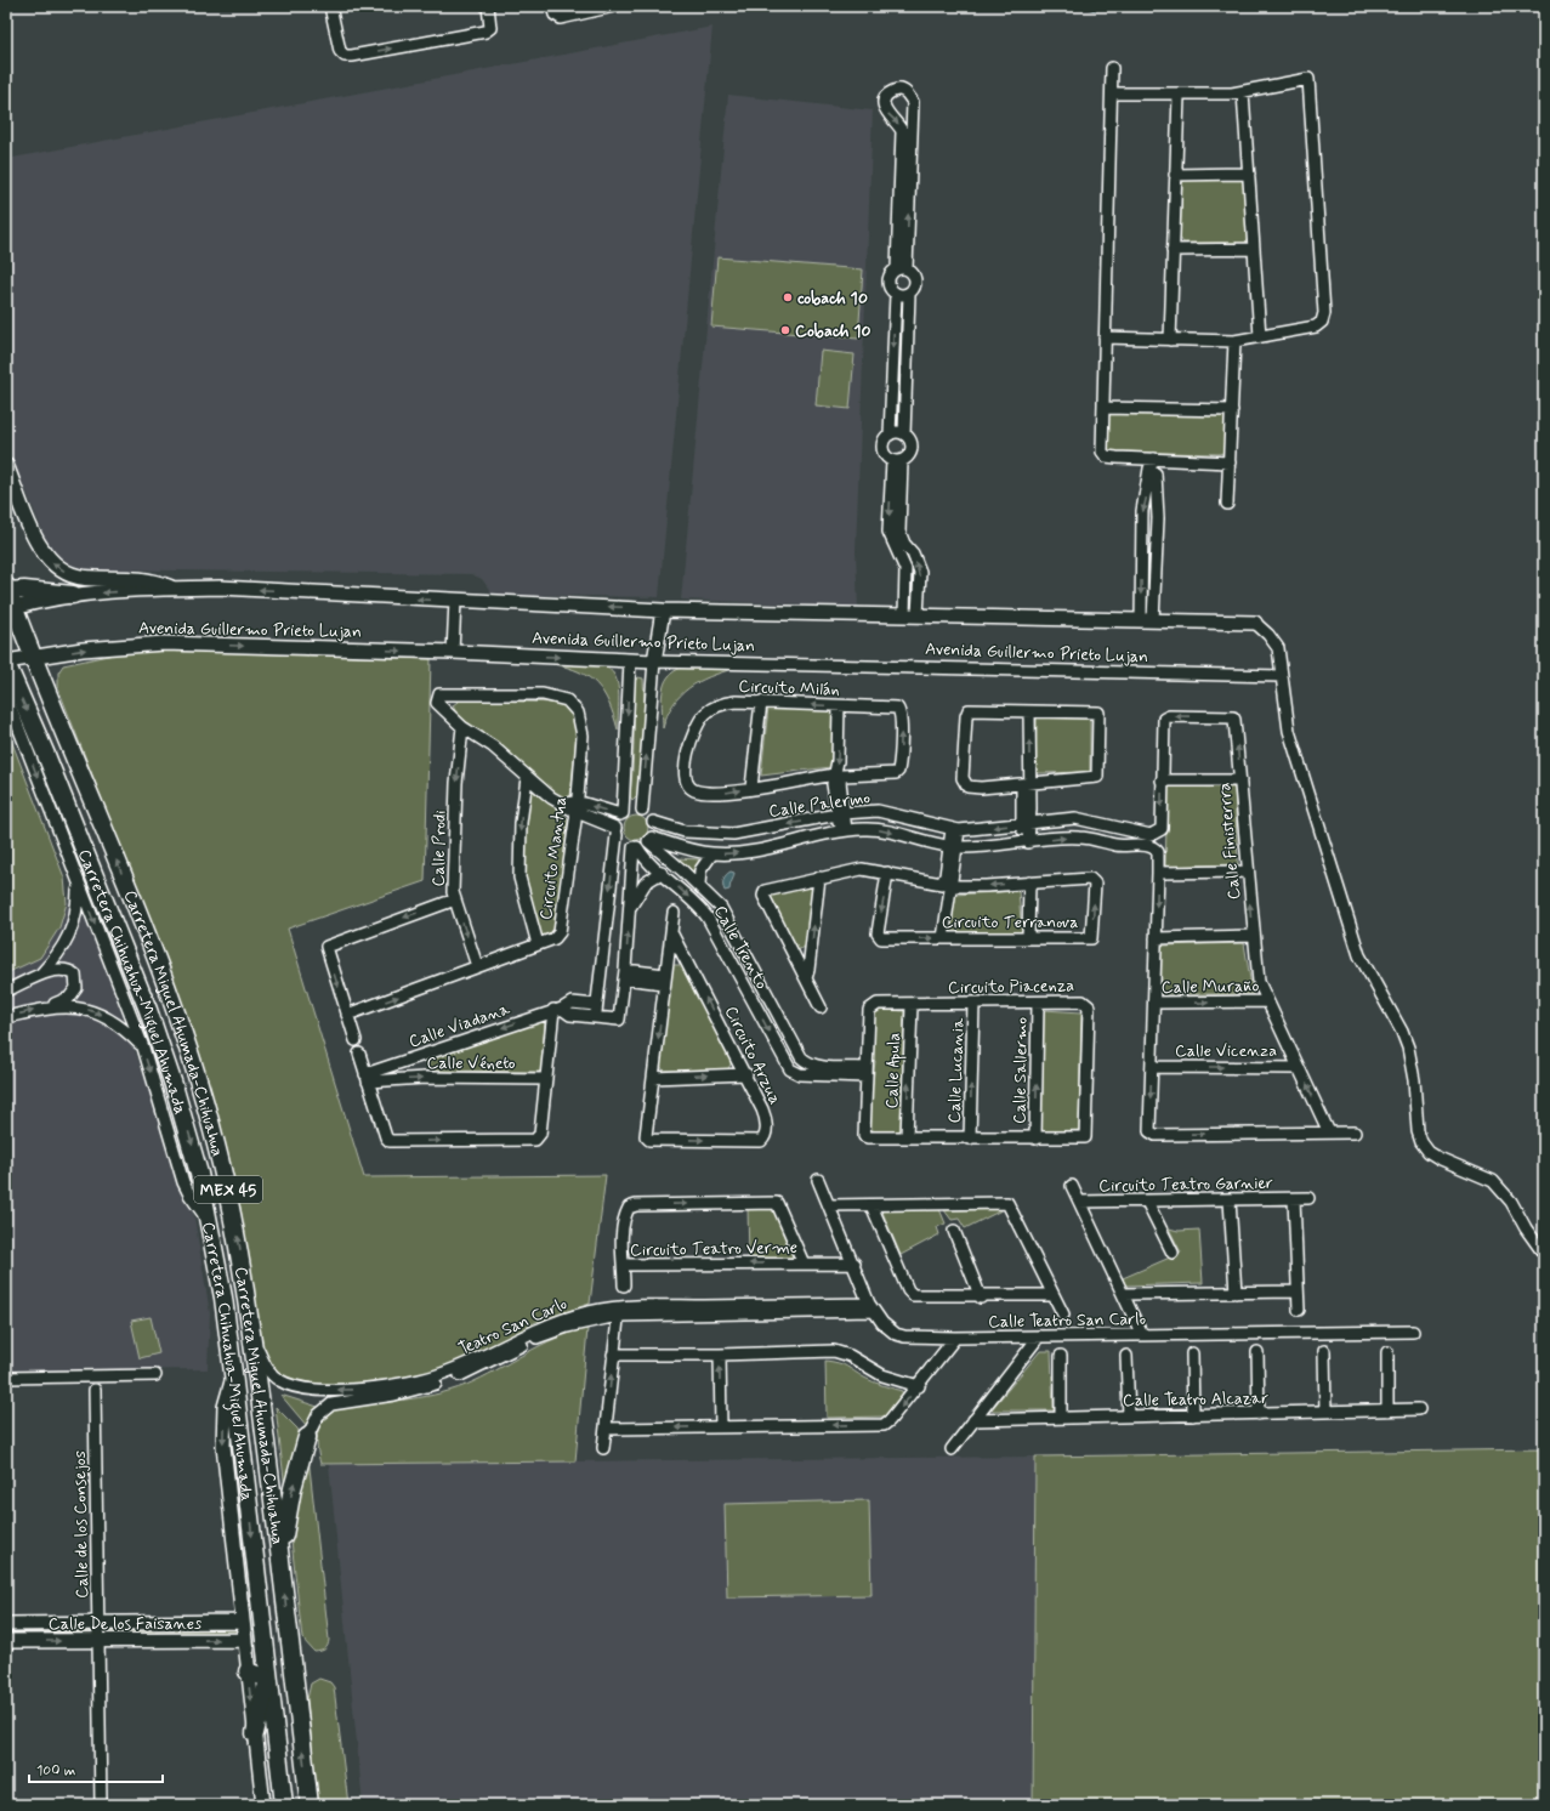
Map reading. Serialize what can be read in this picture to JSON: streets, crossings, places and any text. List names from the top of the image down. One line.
{"streets":{"main road":["Carretera Chihuahua-Miguel Ahumada","Carretera Miguel Ahumada-Chihuahua","MEX 45"],"street":["Avenida Guillermo Prieto Lujan","Circuito Milán","Calle Palermo","Calle Finisterrra","Calle Prodi","Circuito Mantua","Circuito Terranova","Calle Trento","Circuito Piacenza","Calle Muraño","Calle Viadana","Calle Vicenza","Circuito Arzua","Calle Véneto","Calle Apula","Calle Lucania","Calle Sallermo","Circuito Teatro Garnier","Circuito Teatro Verme","Calle Teatro San Carlo","Teatro San Carlo","Calle Teatro Alcazar","Calle de los Consejos","Calle De los Faisanes"]},"crossings":[["Avenida Guillermo Prieto Lujan","Carretera Chihuahua-Miguel Ahumada"],["Avenida Guillermo Prieto Lujan","Carretera Miguel Ahumada-Chihuahua"],["Avenida Guillermo Prieto Lujan","MEX 45"],["Circuito Milán","Calle Palermo"],["Calle Palermo","Calle Finisterrra"],["Calle Palermo","Calle Trento"],["Calle Finisterrra","Calle Muraño"],["Calle Finisterrra","Calle Vicenza"],["Calle Prodi","Circuito Mantua"],["Calle Trento","Circuito Piacenza"],["Circuito Piacenza","Calle Apula"],["Circuito Piacenza","Calle Lucania"],["Circuito Piacenza","Calle Sallermo"],["Carretera Miguel Ahumada-Chihuahua","MEX 45"],["Carretera Miguel Ahumada-Chihuahua","Teatro San Carlo"],["Calle Viadana","Calle Véneto"],["Circuito Teatro Garnier","Calle Teatro San Carlo"],["Circuito Teatro Verme","Calle Teatro San Carlo"],["Calle Teatro San Carlo","Teatro San Carlo"],["Calle de los Consejos","Calle De los Faisanes"]],"one_way":["Carretera Chihuahua-Miguel Ahumada","Carretera Miguel Ahumada-Chihuahua","Calle Viadana","Calle Vicenza","Calle Véneto","Calle Apula","Calle Lucania","Calle Sallermo"],"places":["cobach 10","Cobach 10"],"scale_bar":"100 m"}
